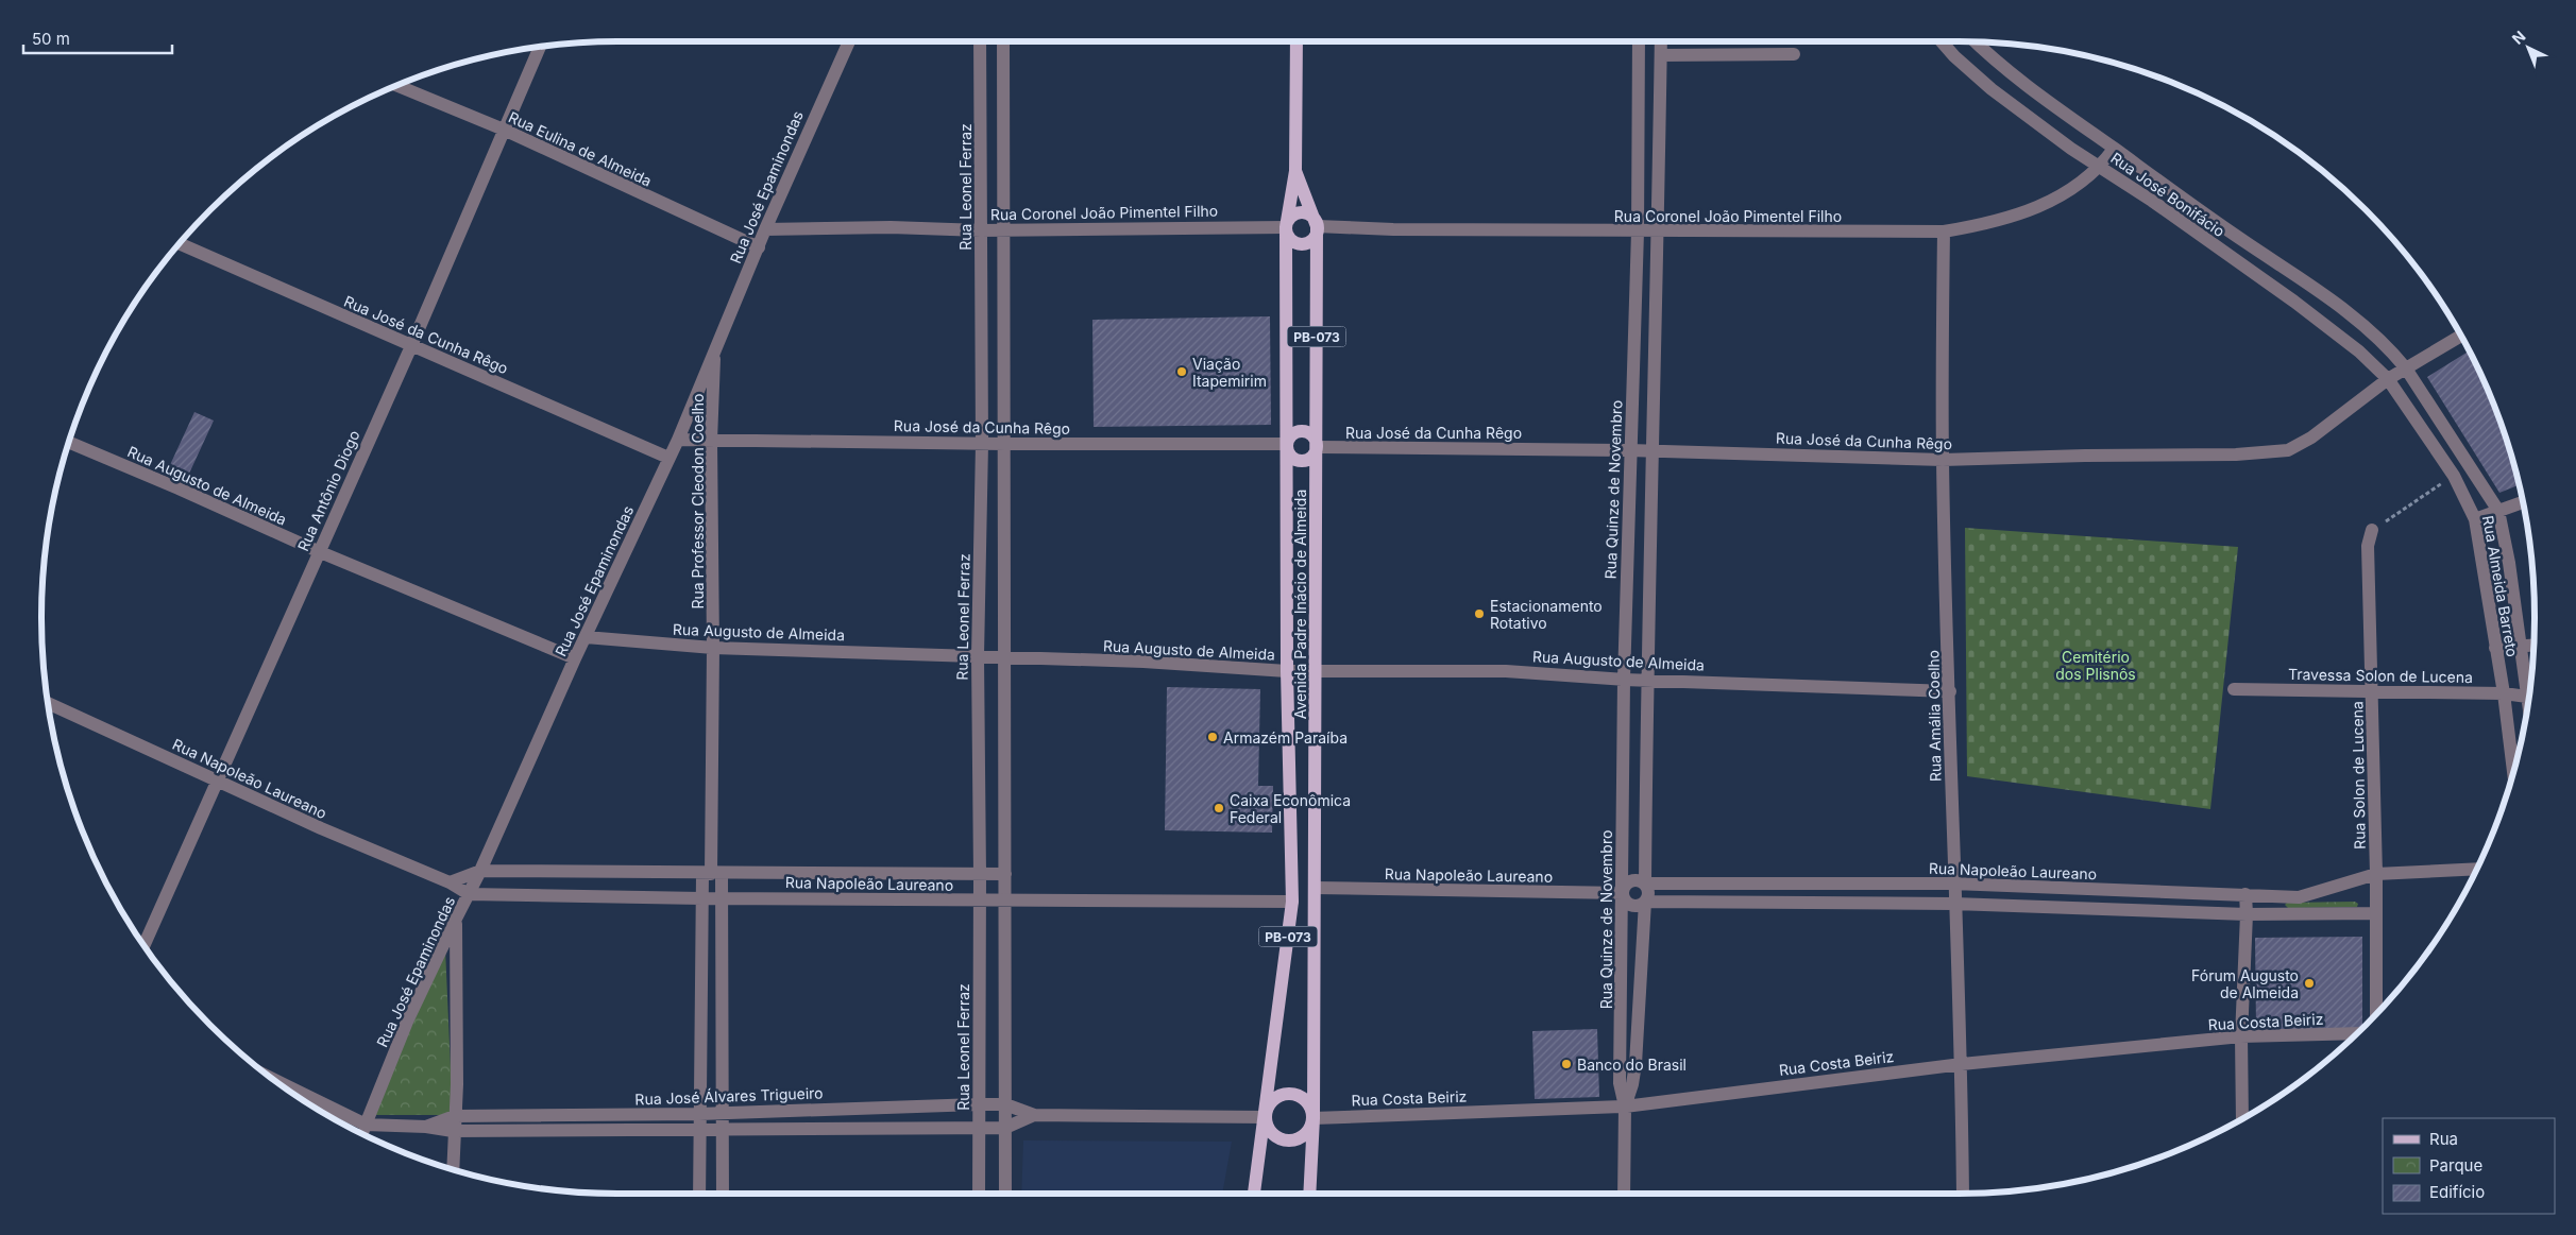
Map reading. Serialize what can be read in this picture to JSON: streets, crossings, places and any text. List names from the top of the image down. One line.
{"streets":{"main road":["PB-073","Avenida Padre Inácio de Almeida"],"street":["Rua Eulina de Almeida","Rua José Epaminondas","Rua Leonel Ferraz","Rua José Bonifácio","Rua Coronel João Pimentel Filho","Rua José da Cunha Rêgo","Rua Augusto de Almeida","Rua Quinze de Novembro","Rua Antônio Diogo","Rua Professor Cleodon Coelho","Rua Almeida Barreto","Travessa Solon de Lucena","Rua Amália Coelho","Rua Solon de Lucena","Rua Napoleão Laureano","Rua Costa Beiriz","Rua José Álvares Trigueiro"]},"crossings":[["Rua Eulina de Almeida","Rua José Epaminondas"],["Rua Eulina de Almeida","Rua Antônio Diogo"],["Rua José Epaminondas","Rua Coronel João Pimentel Filho"],["Rua José Epaminondas","Rua José da Cunha Rêgo"],["Rua José Epaminondas","Rua Augusto de Almeida"],["Rua José Epaminondas","Rua Professor Cleodon Coelho"],["Rua José Epaminondas","Rua Napoleão Laureano"],["Rua José Epaminondas","Rua José Álvares Trigueiro"],["Rua Leonel Ferraz","Rua Coronel João Pimentel Filho"],["Rua Leonel Ferraz","Rua José da Cunha Rêgo"],["Rua Leonel Ferraz","Rua Augusto de Almeida"],["Rua Leonel Ferraz","Rua Napoleão Laureano"],["Rua Leonel Ferraz","Rua José Álvares Trigueiro"],["Rua José Bonifácio","Rua Coronel João Pimentel Filho"],["Rua José Bonifácio","Rua José da Cunha Rêgo"],["Rua José Bonifácio","Rua Almeida Barreto"],["Rua Coronel João Pimentel Filho","Rua Quinze de Novembro"],["Rua Coronel João Pimentel Filho","Avenida Padre Inácio de Almeida"],["Rua Coronel João Pimentel Filho","Rua Amália Coelho"],["Rua José da Cunha Rêgo","Rua Quinze de Novembro"],["Rua José da Cunha Rêgo","Rua Antônio Diogo"],["Rua José da Cunha Rêgo","Rua Professor Cleodon Coelho"],["Rua José da Cunha Rêgo","Rua Almeida Barreto"],["Rua José da Cunha Rêgo","Avenida Padre Inácio de Almeida"],["Rua José da Cunha Rêgo","Rua Amália Coelho"],["Rua Augusto de Almeida","Rua Quinze de Novembro"],["Rua Augusto de Almeida","Rua Antônio Diogo"],["Rua Augusto de Almeida","Rua Professor Cleodon Coelho"],["Rua Augusto de Almeida","Avenida Padre Inácio de Almeida"],["Rua Augusto de Almeida","Rua Amália Coelho"],["Rua Quinze de Novembro","Rua Napoleão Laureano"],["Rua Quinze de Novembro","Rua Costa Beiriz"],["Rua Antônio Diogo","Rua Napoleão Laureano"],["Rua Professor Cleodon Coelho","Rua Napoleão Laureano"],["Rua Professor Cleodon Coelho","Rua José Álvares Trigueiro"],["Rua Almeida Barreto","Travessa Solon de Lucena"],["Avenida Padre Inácio de Almeida","Rua Napoleão Laureano"],["Avenida Padre Inácio de Almeida","Rua Costa Beiriz"],["Avenida Padre Inácio de Almeida","Rua José Álvares Trigueiro"],["Travessa Solon de Lucena","Rua Solon de Lucena"],["Rua Amália Coelho","Rua Napoleão Laureano"],["Rua Amália Coelho","Rua Costa Beiriz"],["Rua Solon de Lucena","Rua Napoleão Laureano"],["Rua Costa Beiriz","Rua José Álvares Trigueiro"]],"parks":["Cemitério dos Plisnôs"],"places":["Viação Itapemirim","Estacionamento Rotativo","Armazém Paraíba","Caixa Econômica Federal","Fórum Augusto de Almeida","Banco do Brasil"],"legend":["Rua","Parque","Edifício"],"scale_bar":"50 m","north":"top left"}
